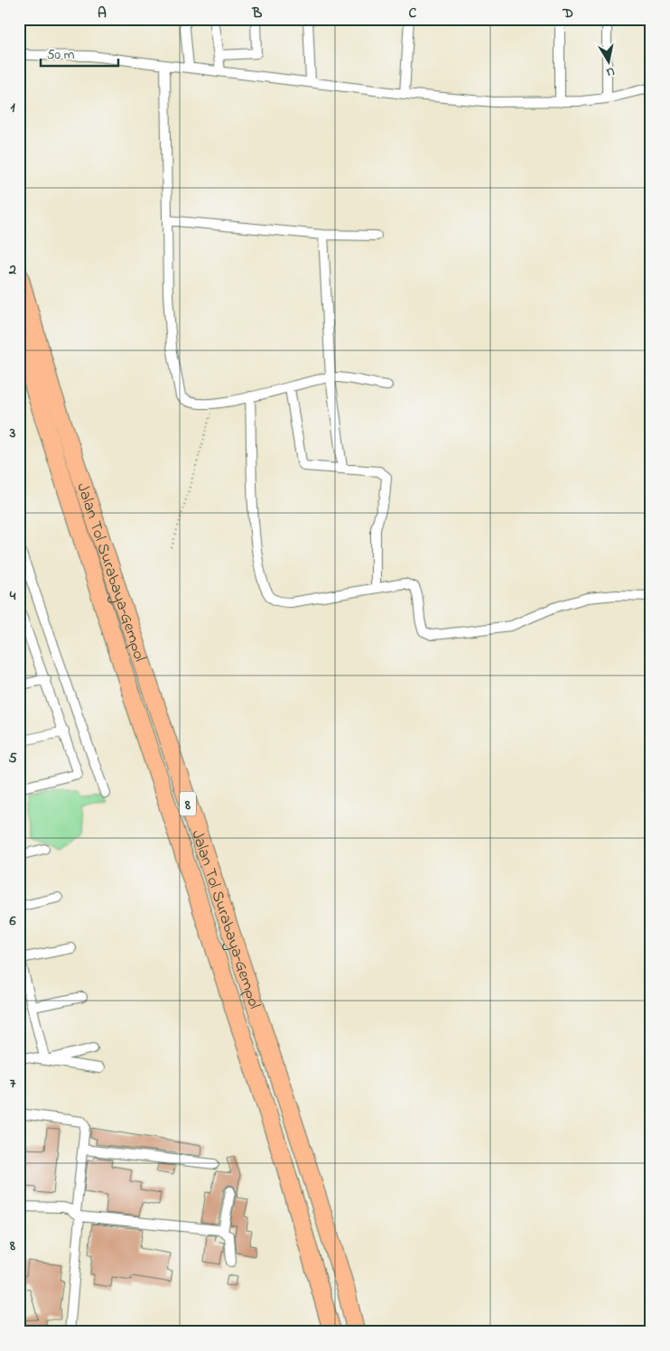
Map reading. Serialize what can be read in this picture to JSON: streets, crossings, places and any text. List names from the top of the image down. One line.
{"streets":{"highway":["Jalan Tol Surabaya–Gempol","8"]},"scale_bar":"50 m","north":"bottom","grid":{"columns":["A","B","C","D"],"rows":["1","2","3","4","5","6","7","8"]}}
